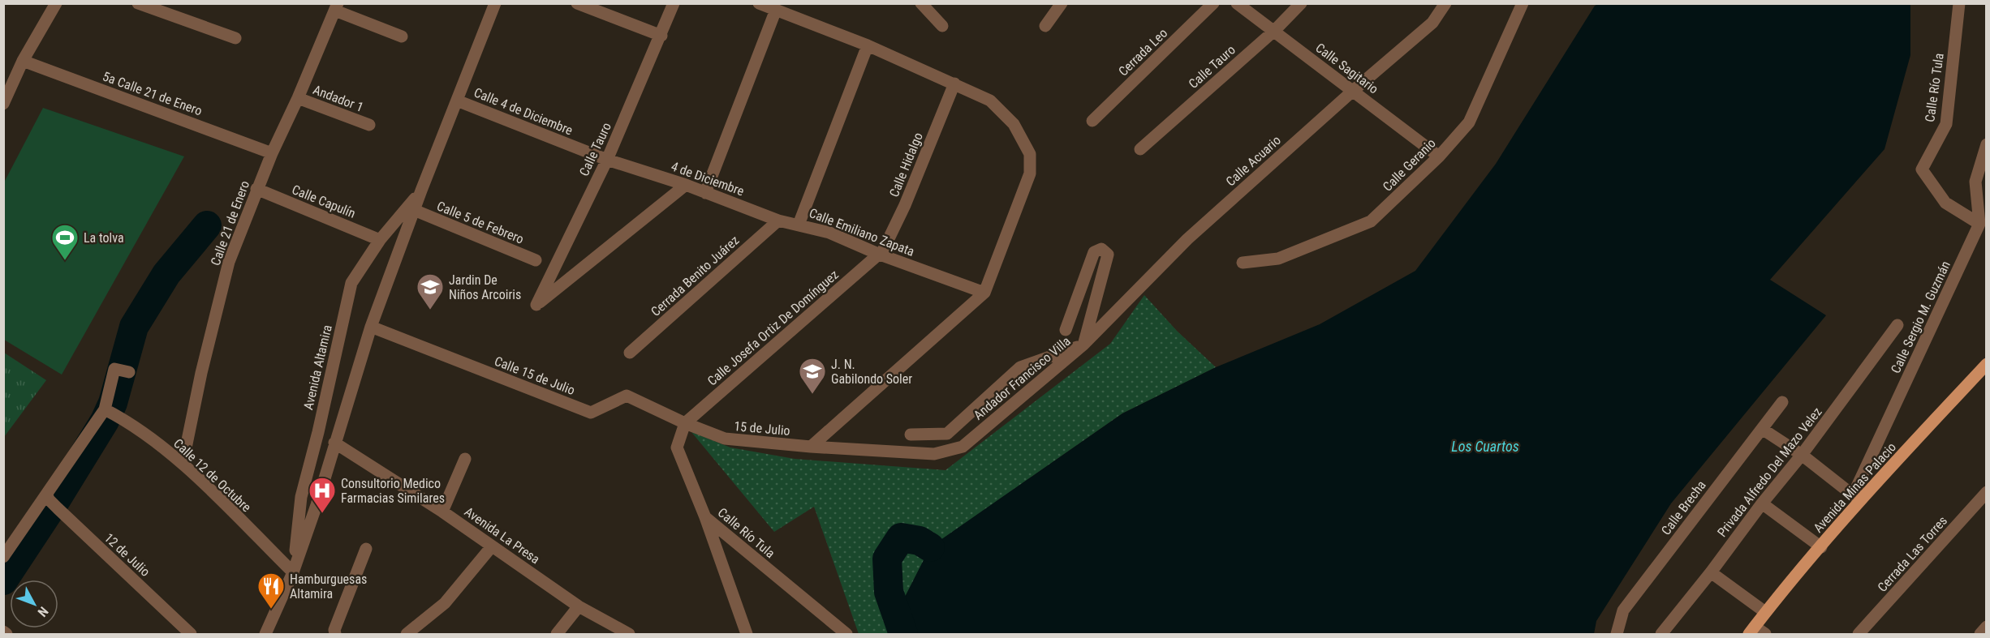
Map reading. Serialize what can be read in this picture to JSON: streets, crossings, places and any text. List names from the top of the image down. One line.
{"streets":{"main road":["Avenida Minas Palacio"],"street":["Cerrada Leo","Calle Tauro","Calle Sagitario","Calle Río Tula","5a Calle 21 de Enero","Andador 1","Calle 4 de Diciembre","Calle Acuario","Calle Hidalgo","Calle Geranio","4 de Diciembre","Calle Capulín","Calle 5 de Febrero","Calle 21 de Enero","Calle Emiliano Zapata","Cerrada Benito Juárez","Calle Sergio M. Guzmán","Calle Josefa Ortiz De Domínguez","Avenida Altamira","Calle 15 de Julio","Andador Francisco Villa","15 de Julio","Privada Alfredo Del Mazo Velez","Calle 12 de Octubre","Calle Brecha","Avenida La Presa","Cerrada Las Torres","12 de Julio"]},"crossings":[["Calle Tauro","Calle Sagitario"],["Calle Tauro","Calle 4 de Diciembre"],["Calle Tauro","4 de Diciembre"],["Calle Sagitario","Calle Acuario"],["Calle Sagitario","Calle Geranio"],["Calle Río Tula","Calle Sergio M. Guzmán"],["Calle Río Tula","Calle Josefa Ortiz De Domínguez"],["Calle Río Tula","Calle 15 de Julio"],["Calle Río Tula","15 de Julio"],["5a Calle 21 de Enero","Calle 21 de Enero"],["Andador 1","Calle 21 de Enero"],["Calle 4 de Diciembre","4 de Diciembre"],["Calle 4 de Diciembre","Avenida Altamira"],["Calle Acuario","Andador Francisco Villa"],["Calle Hidalgo","Calle Emiliano Zapata"],["Calle Hidalgo","Calle Josefa Ortiz De Domínguez"],["4 de Diciembre","Calle Emiliano Zapata"],["4 de Diciembre","Cerrada Benito Juárez"],["Calle Capulín","Calle 21 de Enero"],["Calle Capulín","Avenida Altamira"],["Calle 5 de Febrero","Avenida Altamira"],["Calle 21 de Enero","Calle 12 de Octubre"],["Calle Emiliano Zapata","Calle Josefa Ortiz De Domínguez"],["Calle Sergio M. Guzmán","Avenida Minas Palacio"],["Calle Josefa Ortiz De Domínguez","Calle 15 de Julio"],["Calle Josefa Ortiz De Domínguez","15 de Julio"],["Avenida Altamira","Calle 15 de Julio"],["Avenida Altamira","Calle 12 de Octubre"],["Avenida Altamira","Avenida La Presa"],["Calle 15 de Julio","15 de Julio"],["Andador Francisco Villa","15 de Julio"]],"water":["Los Cuartos"],"places":{"sports":["La tolva"],"school or university":["Jardin De Niños Arcoiris","J. N. Gabilondo Soler"],"hospital":["Consultorio Medico Farmacias Similares"],"restaurant":["Hamburguesas Altamira"]},"north":"bottom right"}
